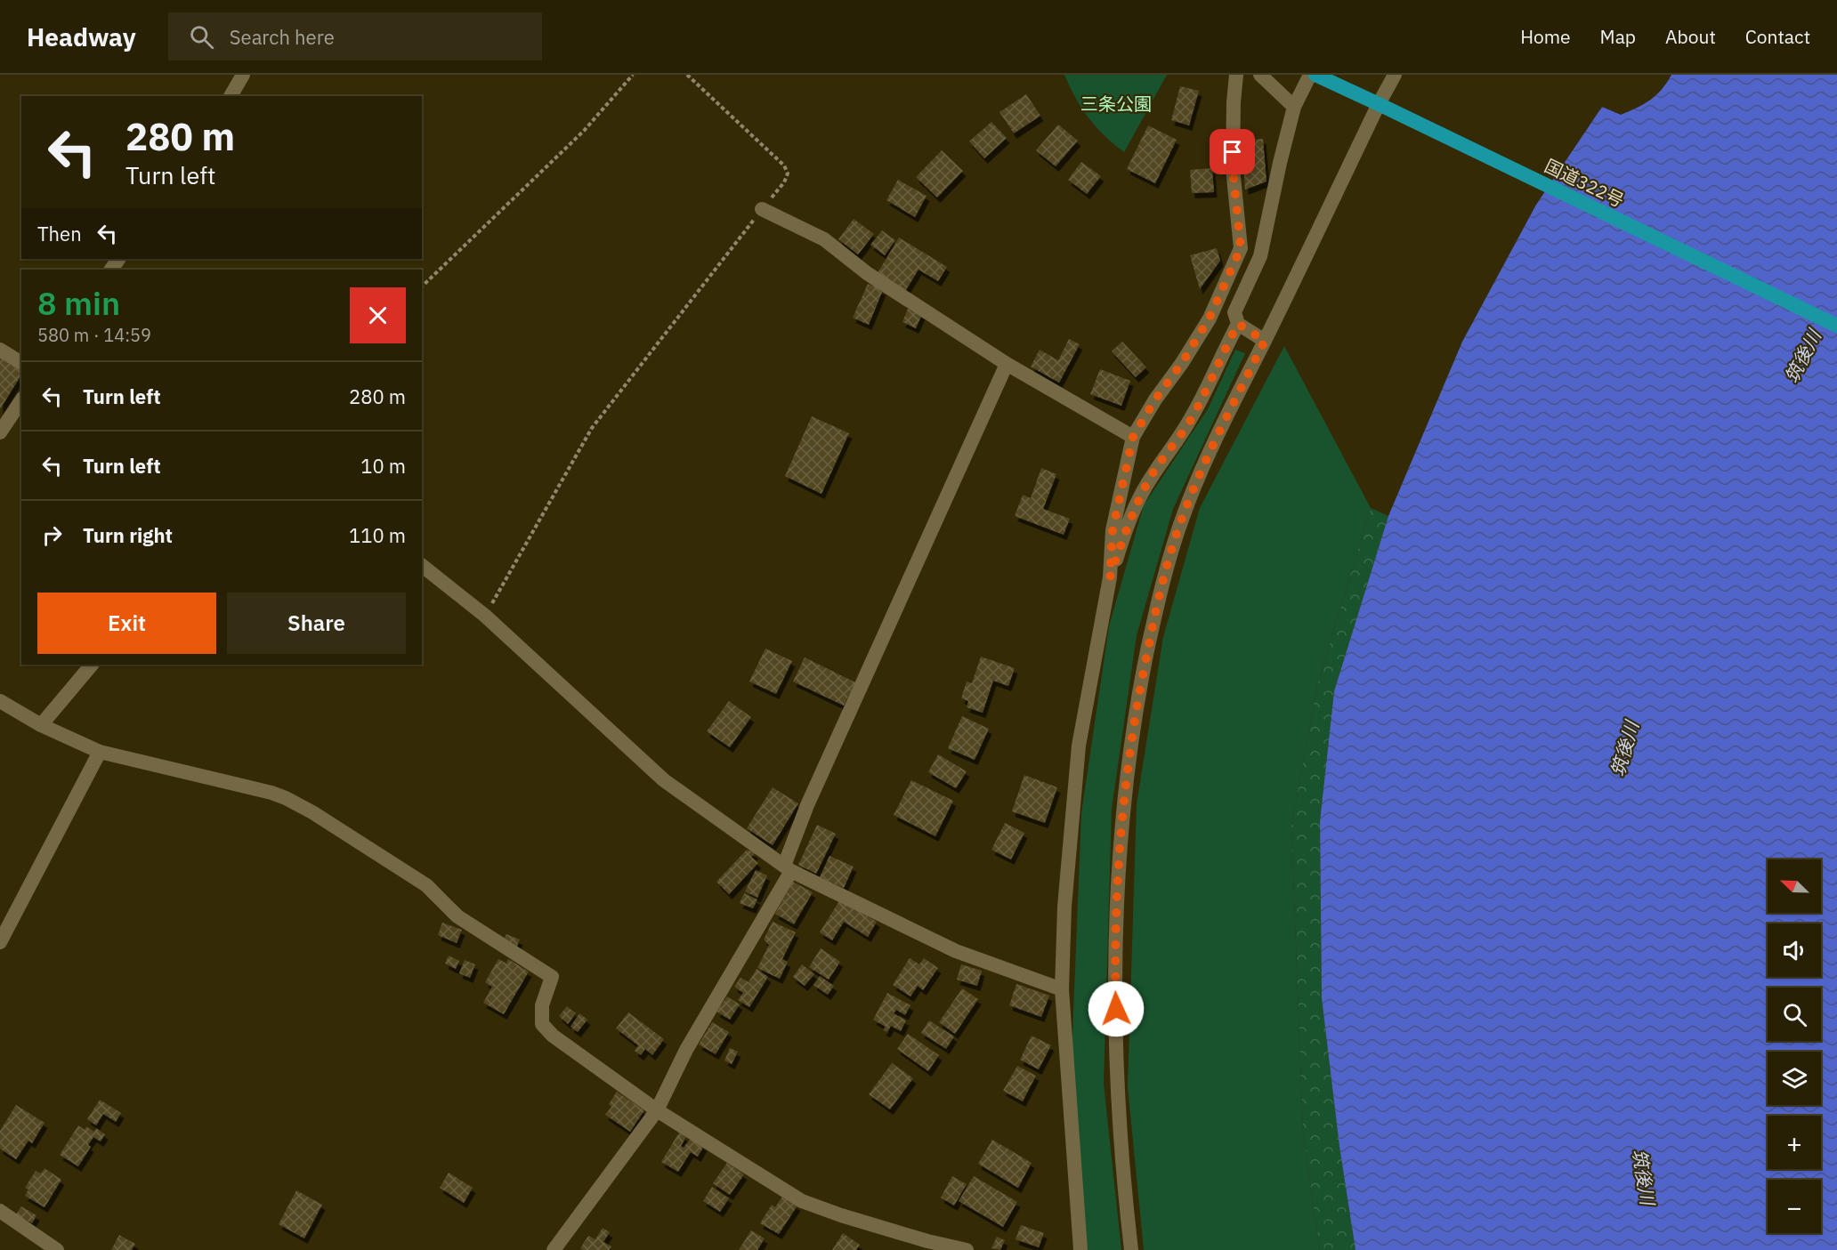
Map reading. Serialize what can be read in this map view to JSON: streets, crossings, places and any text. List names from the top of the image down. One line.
{"streets":{"highway":["国道322号"]},"water":["筑後川"],"parks":["三条公園"],"north":"top left","page":{"header":"Headway","search":"Search here","nav":["Home","Map","About","Contact"],"turn":["280 m","Turn left"],"then":"Then","heading":["8 min","580 m · 14:59"],"list":[{"name":"Turn left","value":"280 m"},{"name":"Turn left","value":"10 m"},{"name":"Turn right","value":"110 m"}],"buttons":["Exit","Share"],"map_buttons":["+","−"]}}
